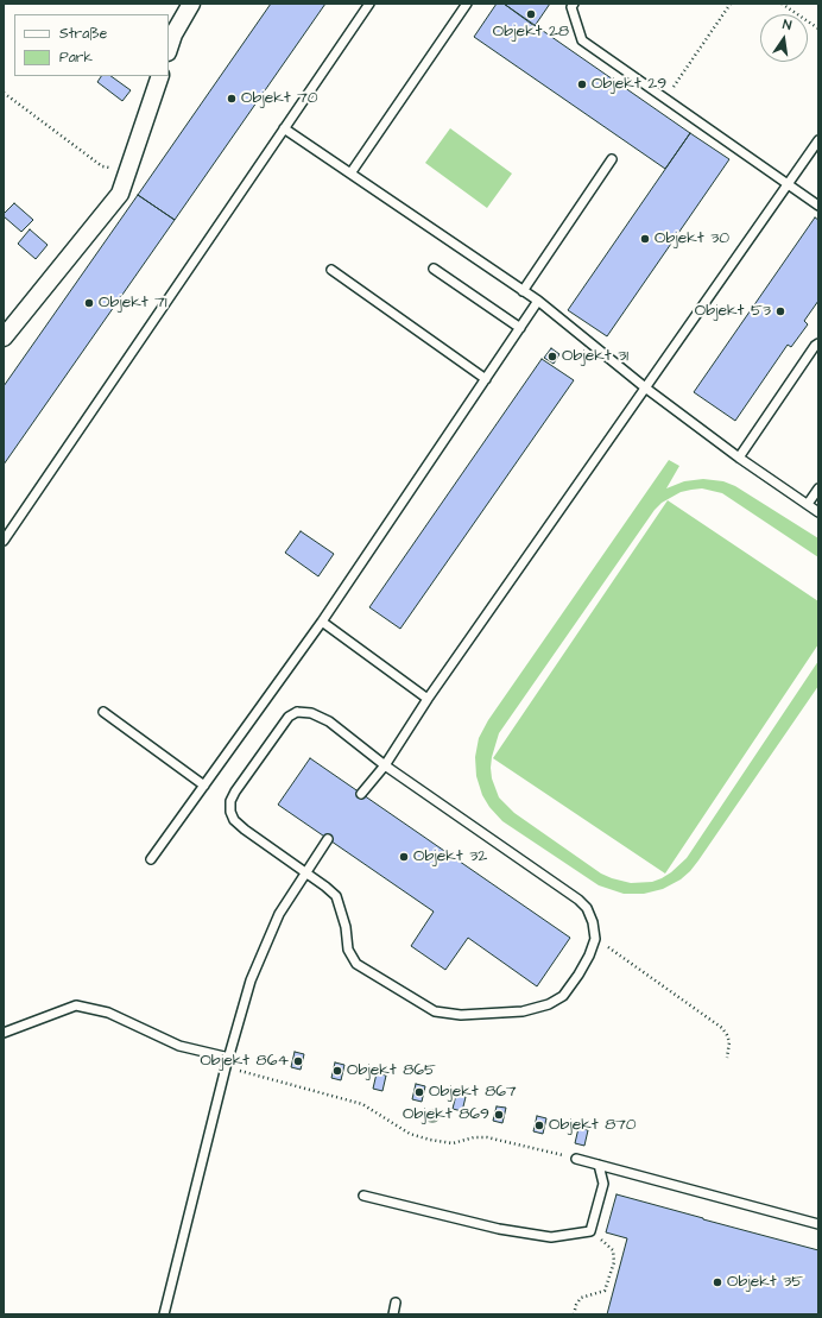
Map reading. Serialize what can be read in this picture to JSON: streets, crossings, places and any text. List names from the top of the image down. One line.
{"places":["Objekt 28","Objekt 29","Objekt 70","Objekt 30","Objekt 71","Objekt 53","Objekt 31","Objekt 32","Objekt 864","Objekt 865","Objekt 867","Objekt 869","Objekt 870","Objekt 35"],"legend":["Straße","Park"],"north":"top"}
